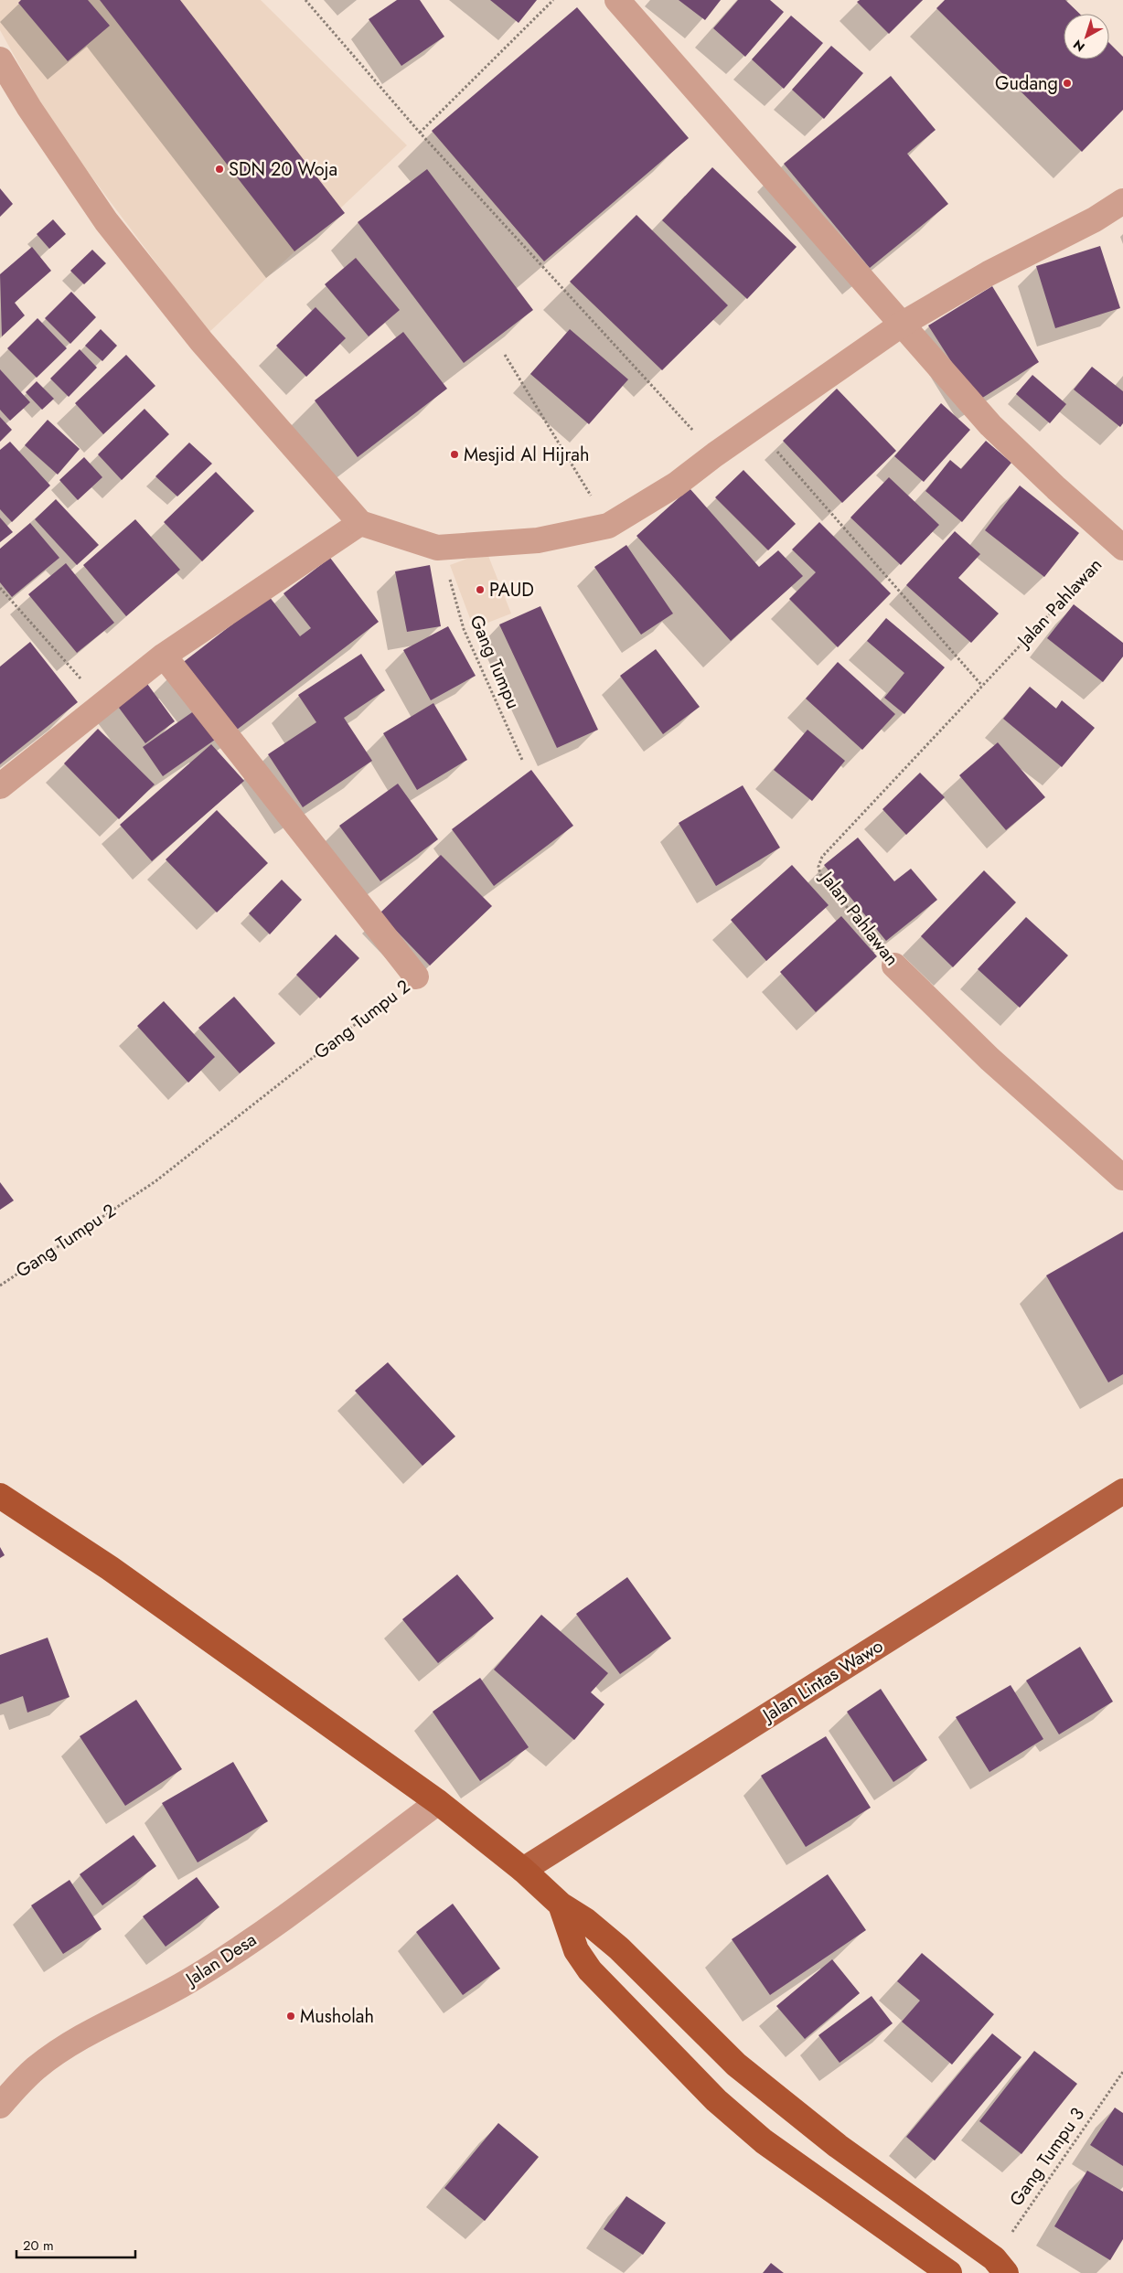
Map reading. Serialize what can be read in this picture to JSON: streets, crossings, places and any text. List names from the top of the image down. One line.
{"streets":{"main road":["Jalan Lintas Wawo"],"street":["Jalan Pahlawan","Gang Tumpu 2","Jalan Desa"],"path":["Gang Tumpu","Gang Tumpu 3"]},"places":["Gudang","SDN 20 Woja","Mesjid Al Hijrah","PAUD","Musholah"],"scale_bar":"20 m","north":"bottom left"}
